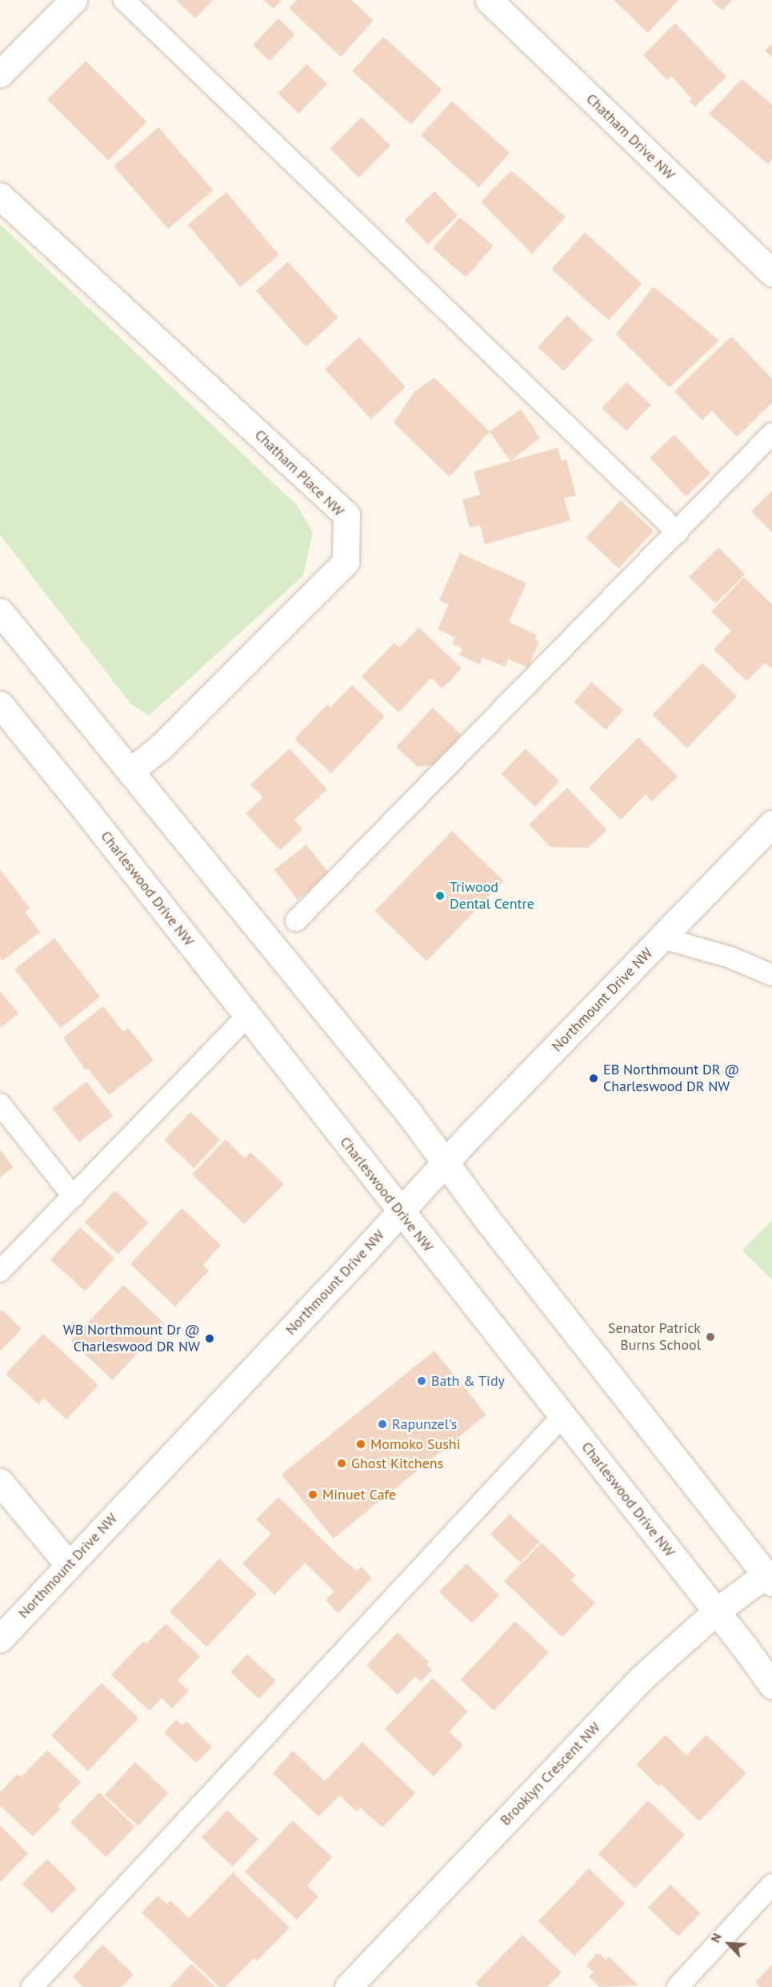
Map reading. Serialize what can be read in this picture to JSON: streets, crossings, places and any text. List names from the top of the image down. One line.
{"streets":{"street":["Chatham Drive NW","Chatham Place NW","Charleswood Drive NW","Northmount Drive NW","Brooklyn Crescent NW"]},"crossings":[["Charleswood Drive NW","Northmount Drive NW"],["Charleswood Drive NW","Brooklyn Crescent NW"]],"places":["Triwood Dental Centre","EB Northmount DR @ Charleswood DR NW","Senator Patrick Burns School","WB Northmount Dr @ Charleswood DR NW","Bath & Tidy","Rapunzel's","Momoko Sushi","Ghost Kitchens","Minuet Cafe"],"north":"top left"}
